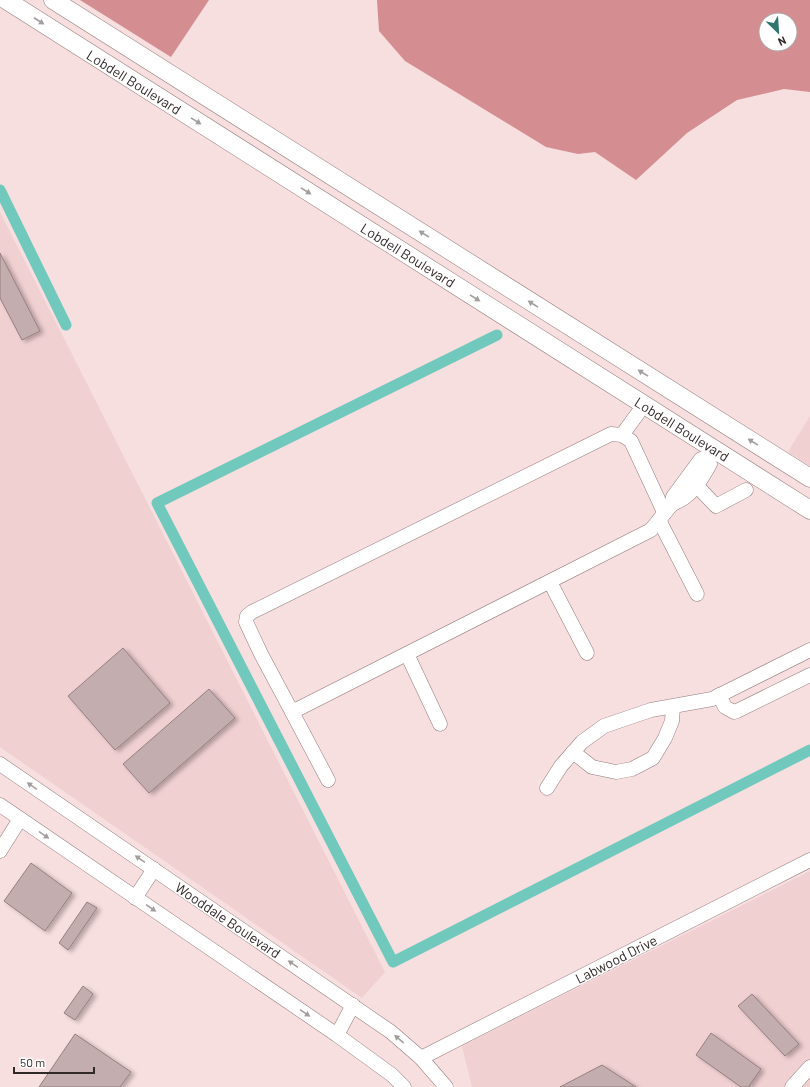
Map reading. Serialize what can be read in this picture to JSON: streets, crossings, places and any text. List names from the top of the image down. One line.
{"streets":{"main road":["Lobdell Boulevard"],"street":["Wooddale Boulevard","Labwood Drive"]},"crossings":[["Wooddale Boulevard","Labwood Drive"]],"scale_bar":"50 m","north":"bottom right"}
